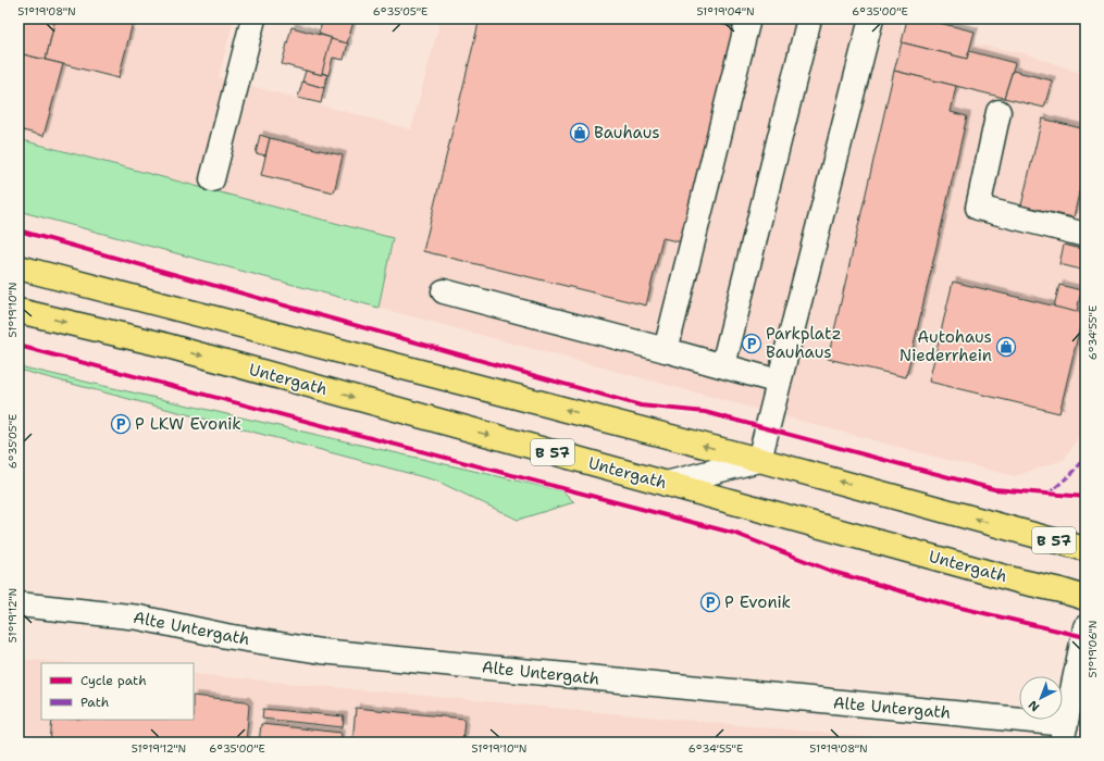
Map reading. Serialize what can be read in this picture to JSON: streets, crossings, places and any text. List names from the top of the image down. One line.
{"streets":{"main road":["Untergath","B 57"],"street":["Alte Untergath"]},"places":{"shop":["Bauhaus","Autohaus Niederrhein"],"parking":["Parkplatz Bauhaus","P LKW Evonik","P Evonik"]},"legend":["Cycle path","Path"],"north":"bottom left","coordinates":["51°19'08\"N","6°35'05\"E","51°19'04\"N","6°35'00\"E","51°19'10\"N","6°34'55\"E","51°19'12\"N","51°19'06\"N"]}
